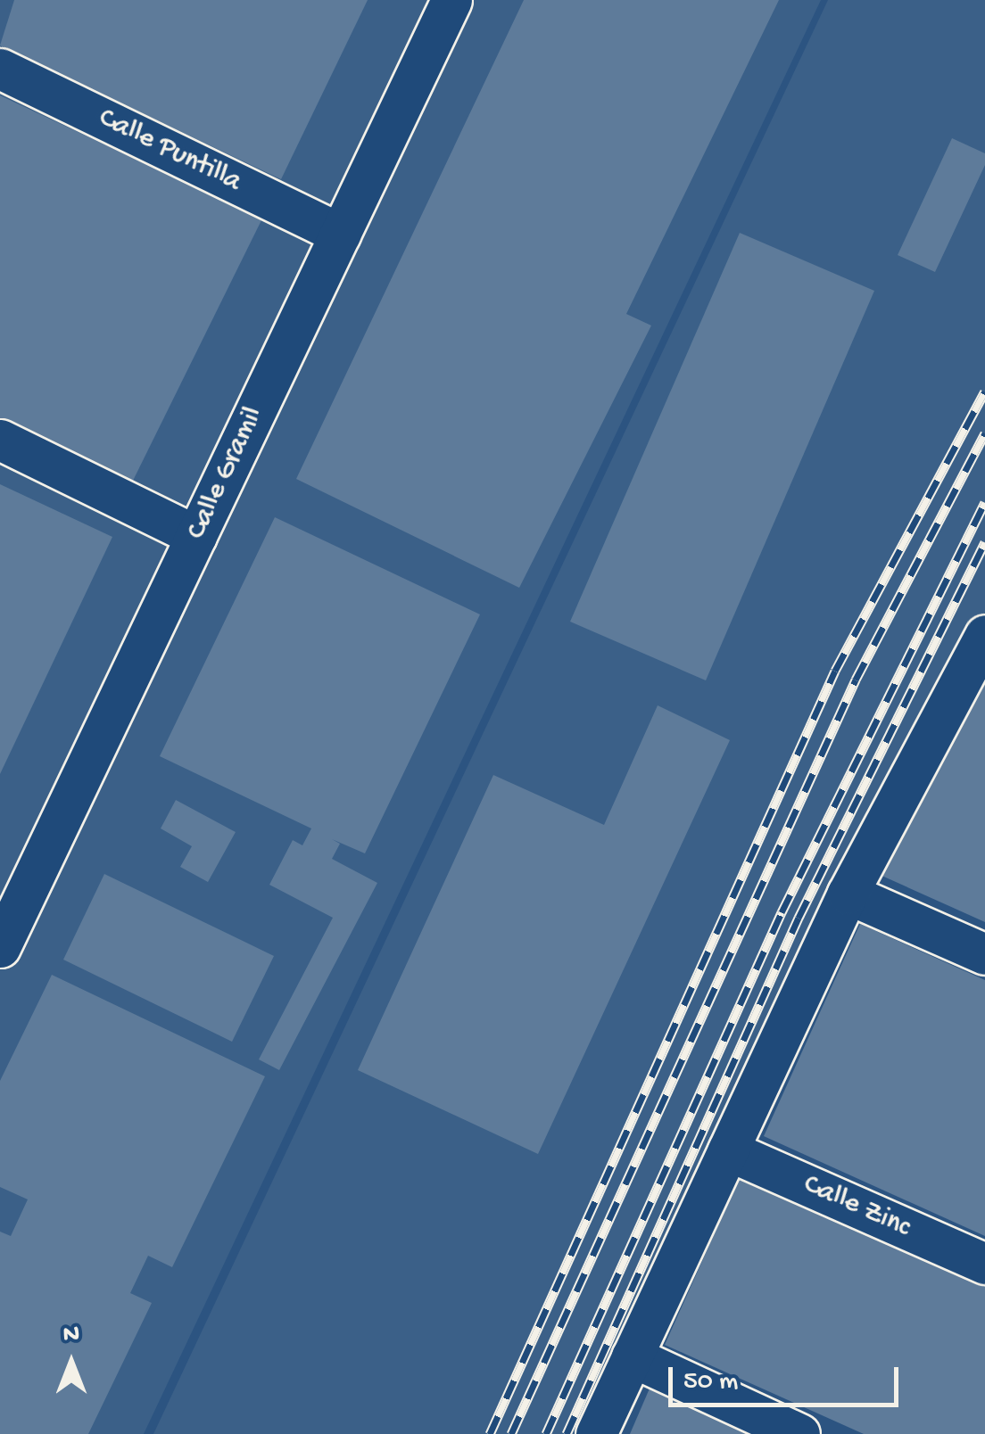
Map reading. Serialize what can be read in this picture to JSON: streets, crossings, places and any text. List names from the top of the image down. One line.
{"streets":{"street":["Calle Puntilla","Calle Gramil","Calle Zinc"]},"crossings":[["Calle Puntilla","Calle Gramil"]],"scale_bar":"50 m","north":"top"}
